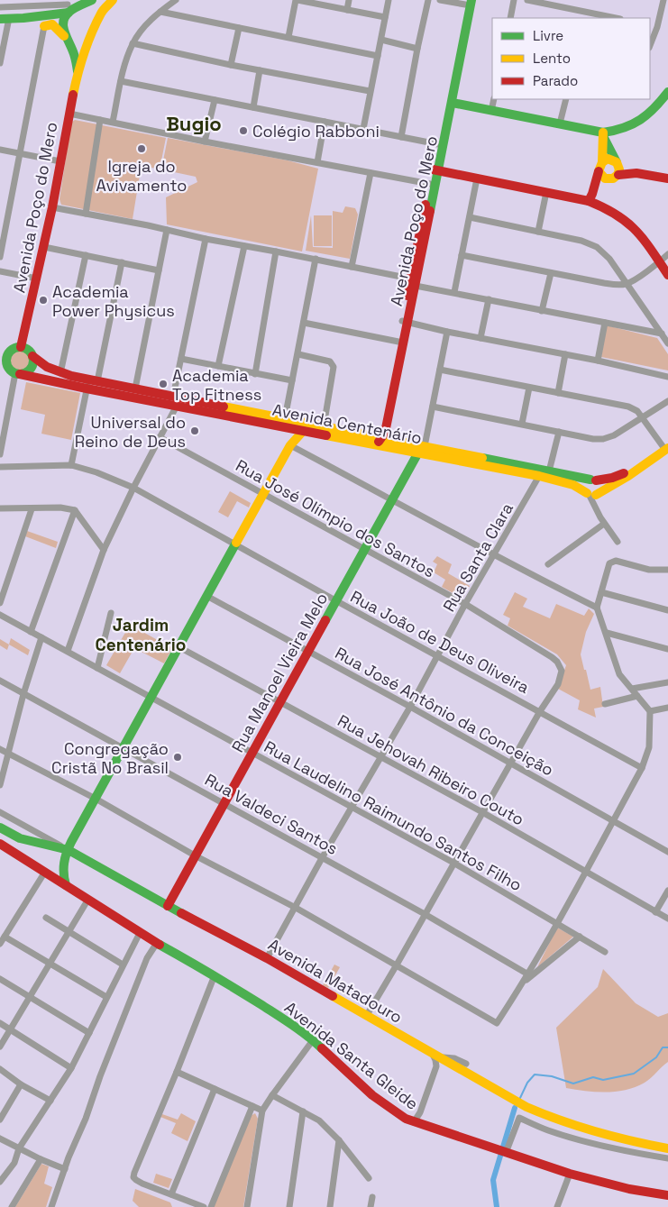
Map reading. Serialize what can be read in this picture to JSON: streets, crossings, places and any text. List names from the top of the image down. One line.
{"streets":{"main road":["Avenida Poço do Mero","Avenida Centenário","Rua Manoel Vieira Melo","Avenida Matadouro","Avenida Santa Gleide"],"street":["Rua José Olímpio dos Santos","Rua Santa Clara","Rua João de Deus Oliveira","Rua José Antônio da Conceição","Rua Jehovah Ribeiro Couto","Rua Valdeci Santos","Rua Laudelino Raimundo Santos Filho"]},"crossings":[["Avenida Poço do Mero","Avenida Centenário"],["Avenida Centenário","Rua Santa Clara"],["Avenida Centenário","Rua Manoel Vieira Melo"],["Rua José Olímpio dos Santos","Rua Santa Clara"],["Rua José Olímpio dos Santos","Rua João de Deus Oliveira"],["Rua José Olímpio dos Santos","Rua Manoel Vieira Melo"],["Rua Santa Clara","Rua João de Deus Oliveira"],["Rua Santa Clara","Rua José Antônio da Conceição"],["Rua Santa Clara","Rua Jehovah Ribeiro Couto"],["Rua Santa Clara","Rua Valdeci Santos"],["Rua Santa Clara","Rua Laudelino Raimundo Santos Filho"],["Rua Santa Clara","Avenida Matadouro"],["Rua João de Deus Oliveira","Rua Manoel Vieira Melo"],["Rua Manoel Vieira Melo","Rua José Antônio da Conceição"],["Rua Manoel Vieira Melo","Rua Jehovah Ribeiro Couto"],["Rua Manoel Vieira Melo","Rua Valdeci Santos"],["Rua Manoel Vieira Melo","Rua Laudelino Raimundo Santos Filho"],["Rua Manoel Vieira Melo","Avenida Matadouro"]],"districts":["Bugio","Jardim Centenário"],"places":["Colégio Rabboni","Igreja do Avivamento","Academia Power Physicus","Academia Top Fitness","Universal do Reino de Deus","Congregação Cristã No Brasil"],"legend":["Livre","Lento","Parado"]}
